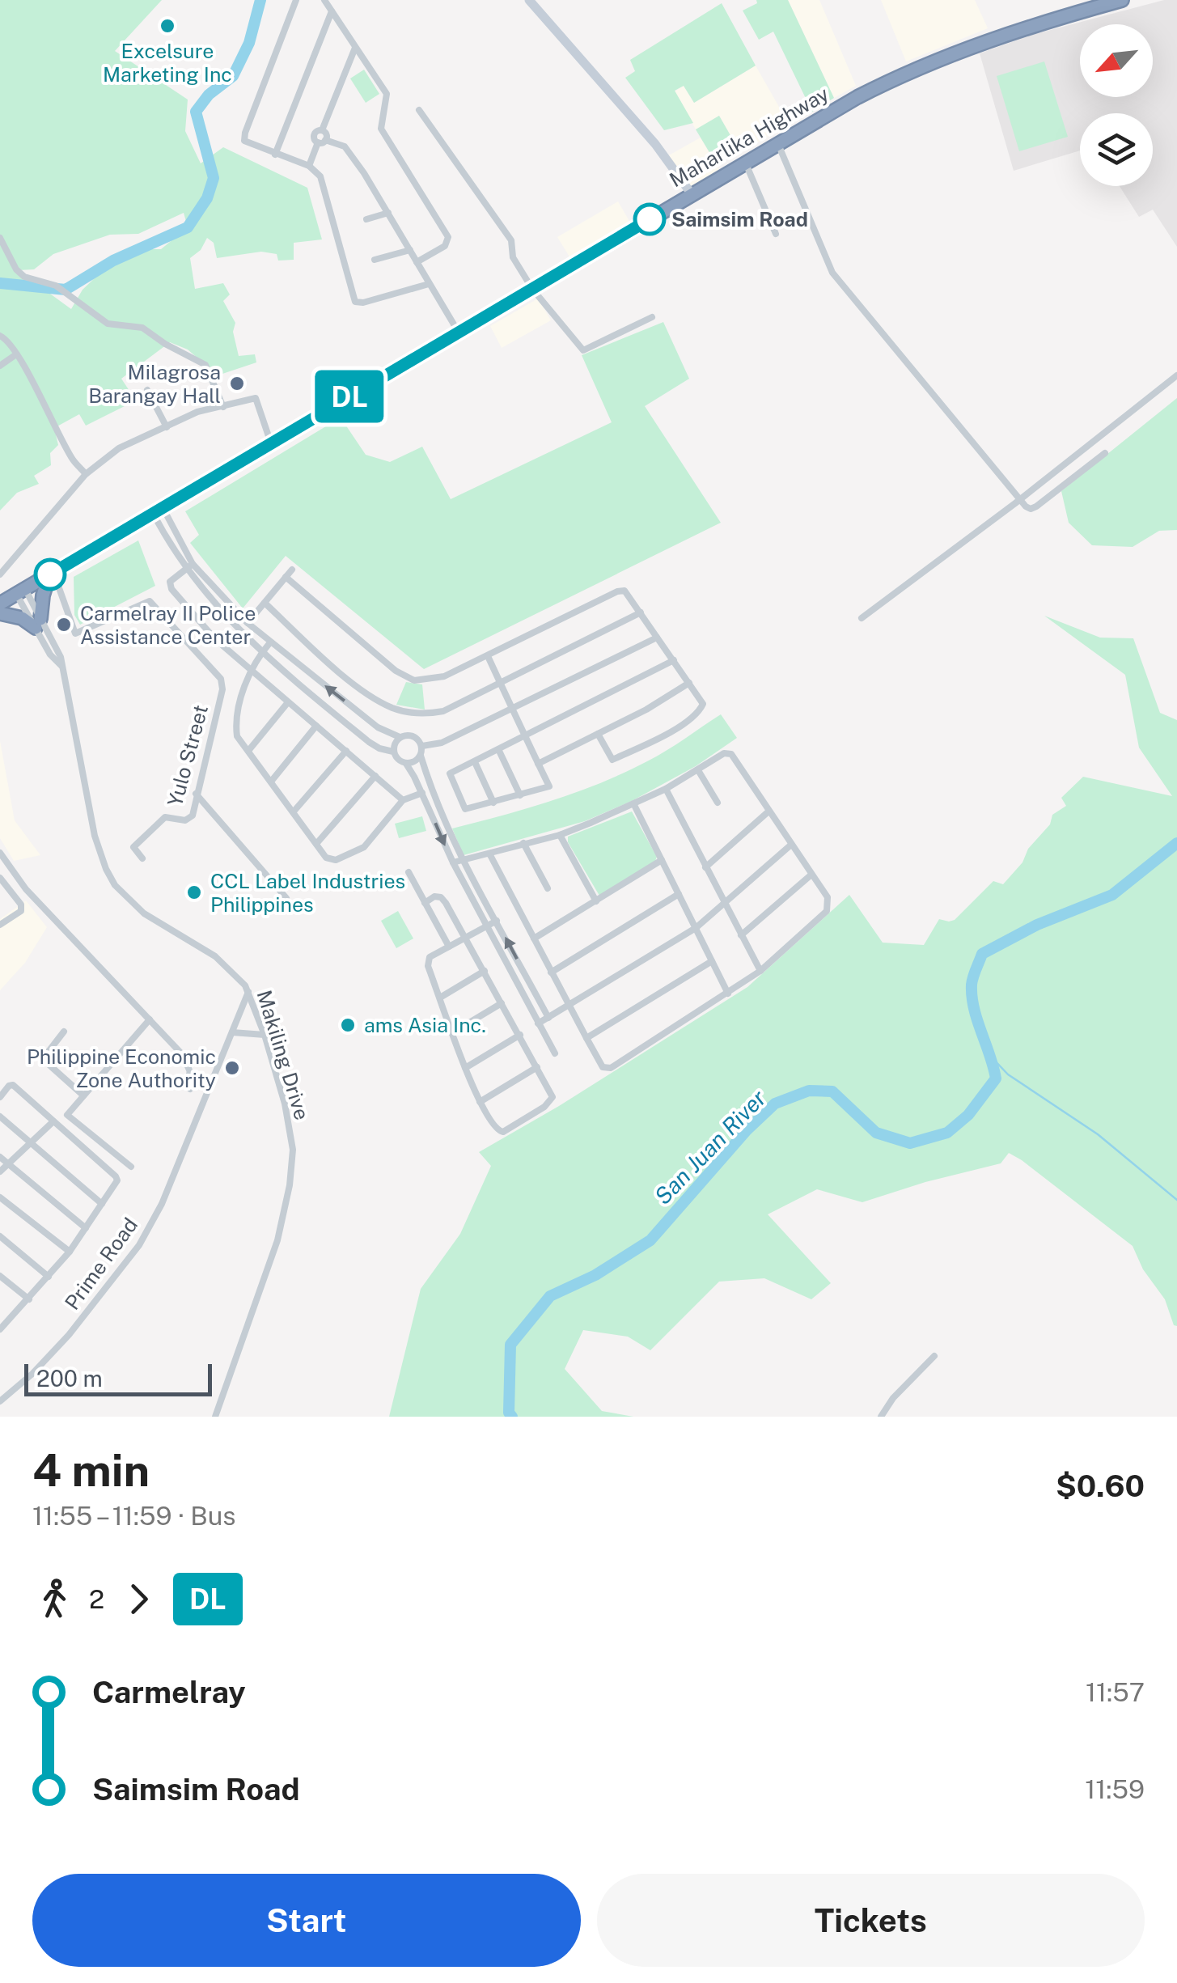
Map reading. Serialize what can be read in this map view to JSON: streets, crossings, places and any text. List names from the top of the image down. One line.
{"streets":{"highway":["Maharlika Highway"],"street":["Yulo Street","Makiling Drive","Prime Road"]},"crossings":[["Maharlika Highway","Yulo Street"],["Maharlika Highway","Makiling Drive"],["Makiling Drive","Prime Road"]],"water":["San Juan River"],"places":["Excelsure Marketing Inc","Saimsim Road","Milagrosa Barangay Hall","Carmelray II Police Assistance Center","CCL Label Industries Philippines","ams Asia Inc.","Philippine Economic Zone Authority"],"lines":["bus line DL"],"scale_bar":"200 m","north":"bottom left","page":{"on_map":"DL","scale":"200 m","heading":["4 min","11:55 – 11:59 · Bus","$0.60"],"legs":["2","DL"],"list":[{"name":"Carmelray","value":"11:57"},{"name":"Saimsim Road","value":"11:59"}],"buttons":["Start","Tickets"]}}
